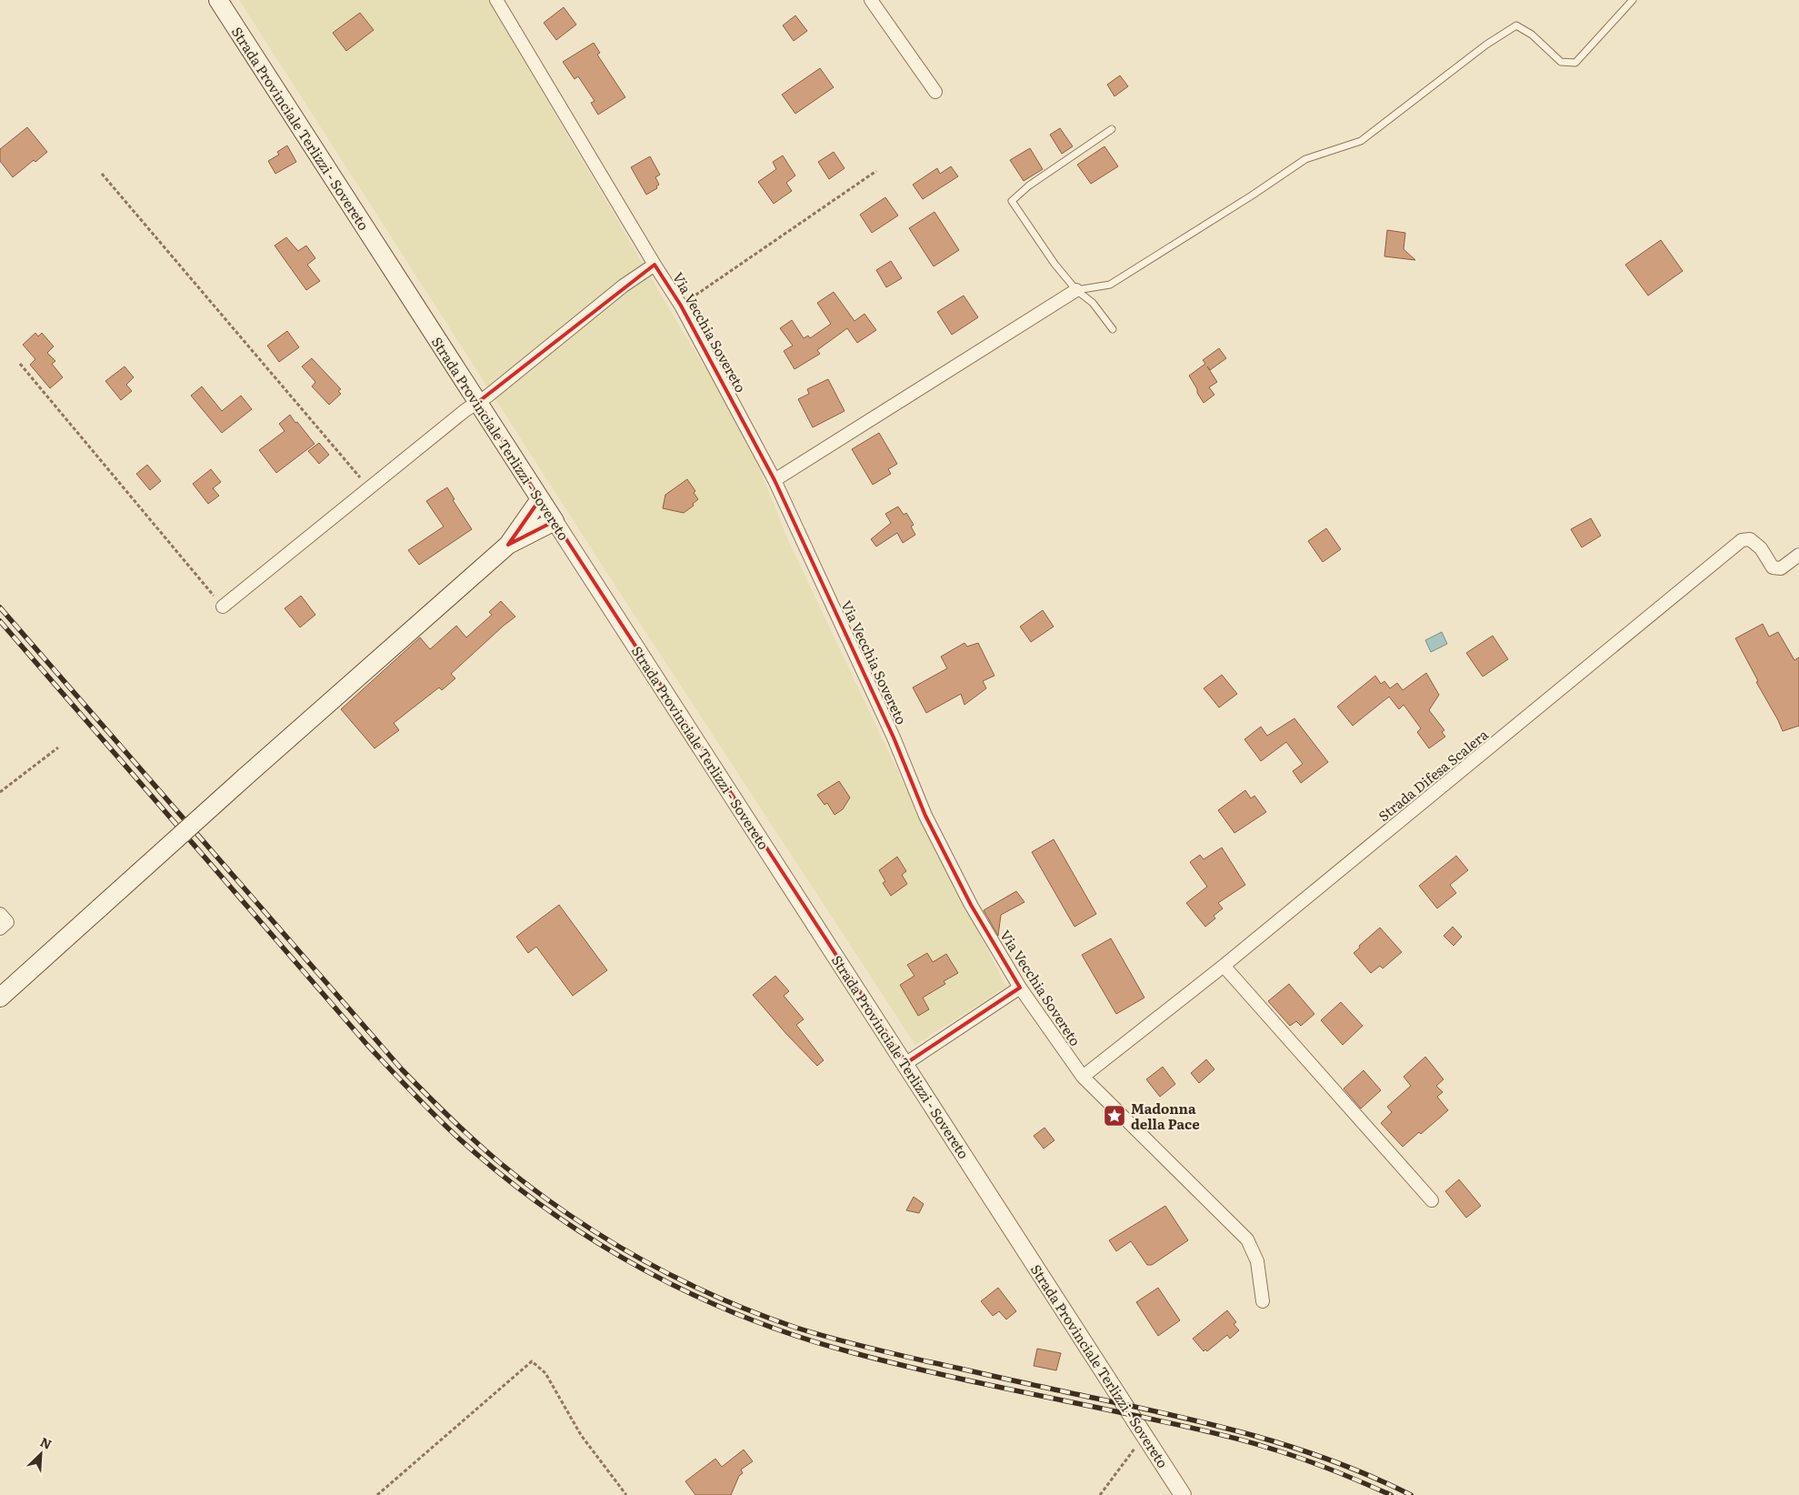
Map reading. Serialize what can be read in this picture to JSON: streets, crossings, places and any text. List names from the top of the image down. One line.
{"streets":{"main road":["Strada Provinciale Terlizzi - Sovereto"],"street":["Via Vecchia Sovereto","Strada Difesa Scalera"]},"crossings":[["Via Vecchia Sovereto","Strada Difesa Scalera"]],"places":{"place":["Madonna della Pace"]},"north":"top right"}
